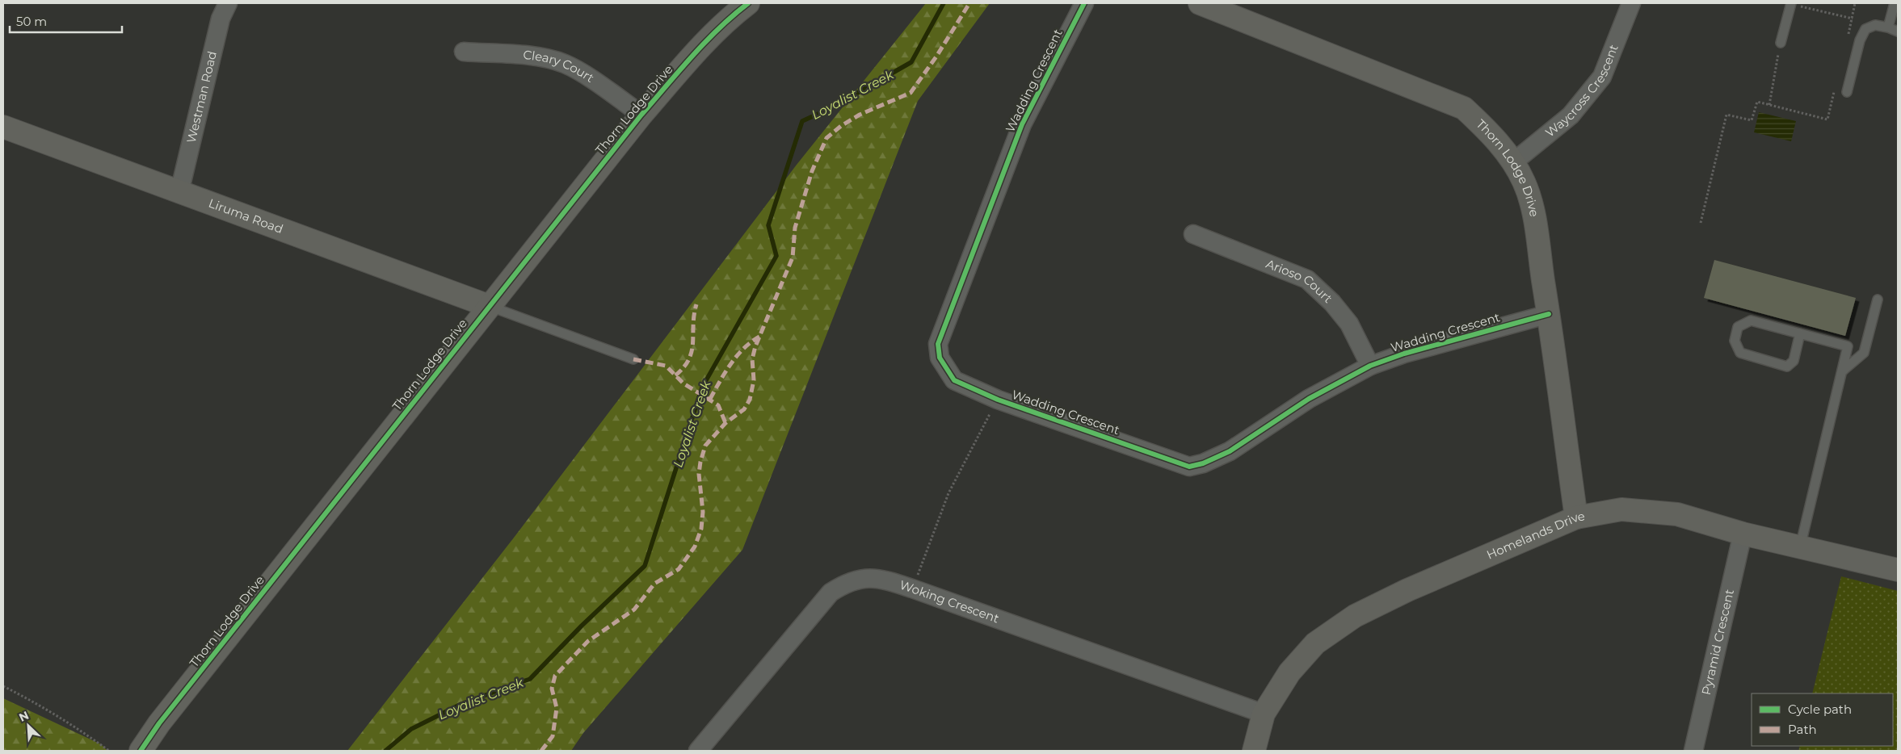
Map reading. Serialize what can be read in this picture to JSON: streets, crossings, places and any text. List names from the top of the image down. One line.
{"streets":{"street":["Cleary Court","Wadding Crescent","Waycross Crescent","Westman Road","Thorn Lodge Drive","Liruma Road","Arioso Court","Homelands Drive","Woking Crescent","Pyramid Crescent"]},"crossings":[["Cleary Court","Thorn Lodge Drive"],["Wadding Crescent","Thorn Lodge Drive"],["Wadding Crescent","Arioso Court"],["Waycross Crescent","Thorn Lodge Drive"],["Westman Road","Liruma Road"],["Thorn Lodge Drive","Liruma Road"],["Thorn Lodge Drive","Homelands Drive"],["Homelands Drive","Woking Crescent"],["Homelands Drive","Pyramid Crescent"]],"water":["Loyalist Creek"],"legend":["Cycle path","Path"],"scale_bar":"50 m","north":"top left"}
